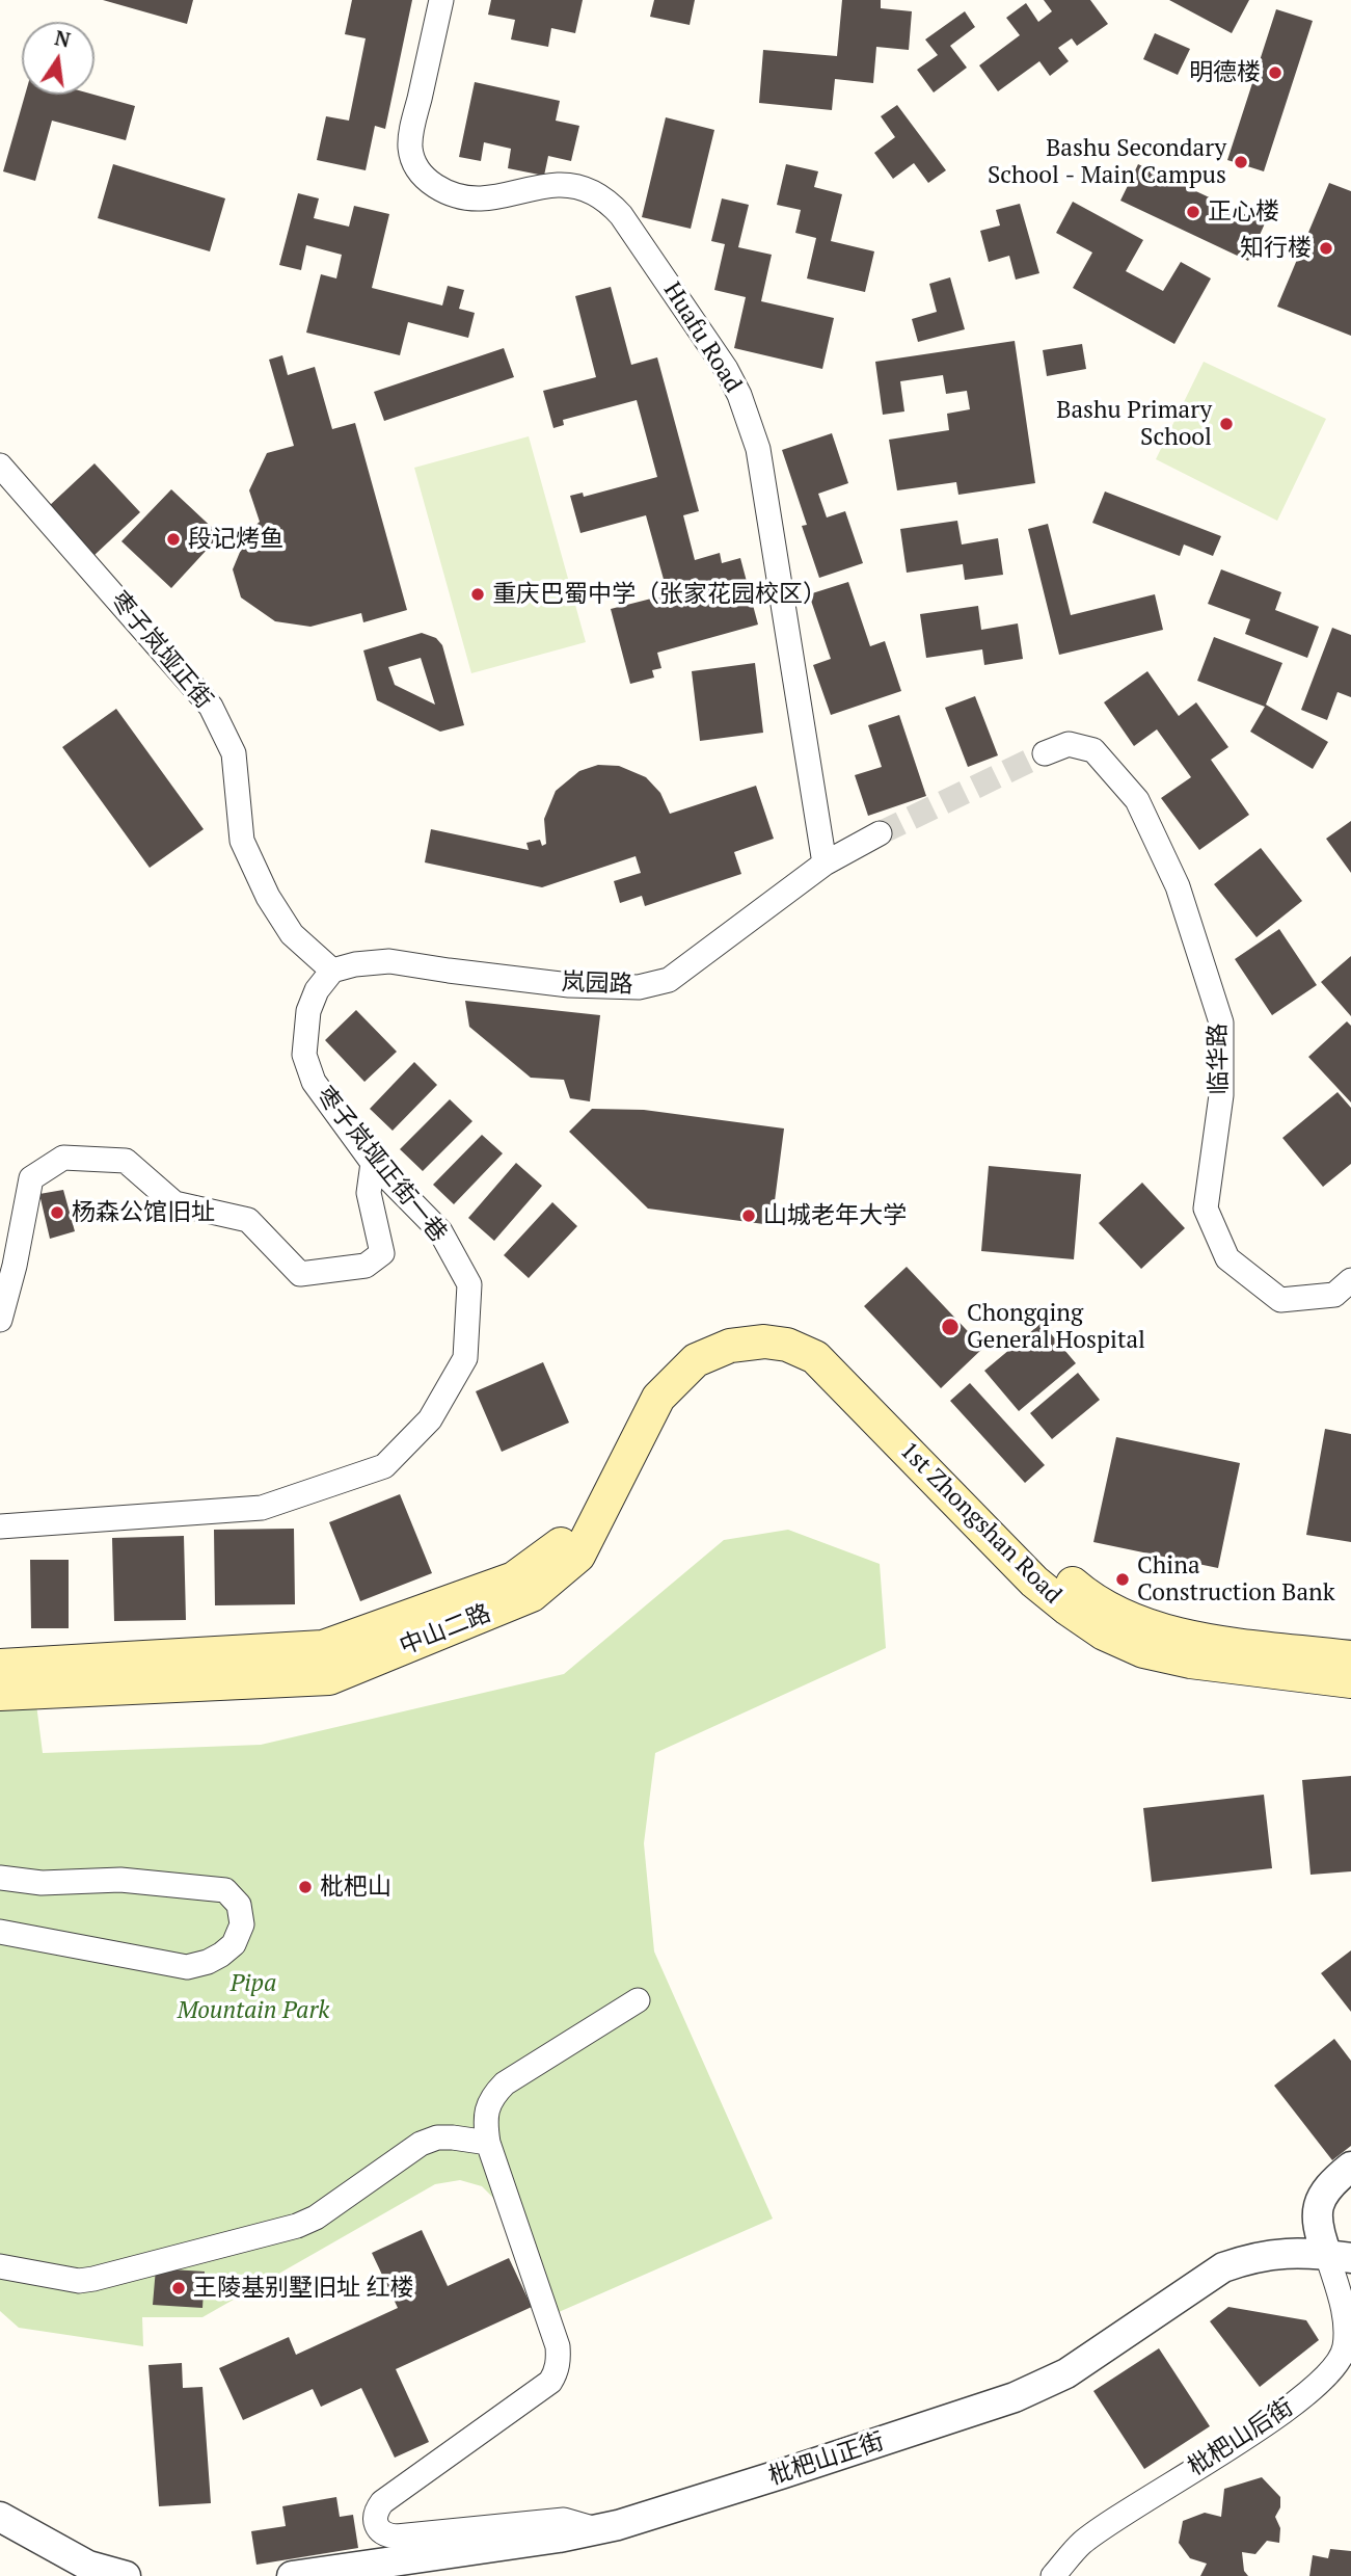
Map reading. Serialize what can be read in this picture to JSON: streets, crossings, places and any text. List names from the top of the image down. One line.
{"streets":{"main road":["1st Zhongshan Road","中山二路"],"street":["Huafu Road","枣子岚垭正街","岚园路","临华路","枣子岚垭正街一巷","枇杷山后街","枇杷山正街"]},"crossings":[["Huafu Road","岚园路"],["枣子岚垭正街","岚园路"],["枣子岚垭正街","枣子岚垭正街一巷"],["岚园路","枣子岚垭正街一巷"],["1st Zhongshan Road","中山二路"],["枇杷山后街","枇杷山正街"]],"parks":["Pipa Mountain Park"],"places":["明德楼","Bashu Secondary School - Main Campus","正心楼","知行楼","Bashu Primary School","段记烤鱼","重庆巴蜀中学（张家花园校区）","杨森公馆旧址","山城老年大学","Chongqing General Hospital","China Construction Bank","枇杷山","王陵基别墅旧址 红楼"],"north":"top"}
